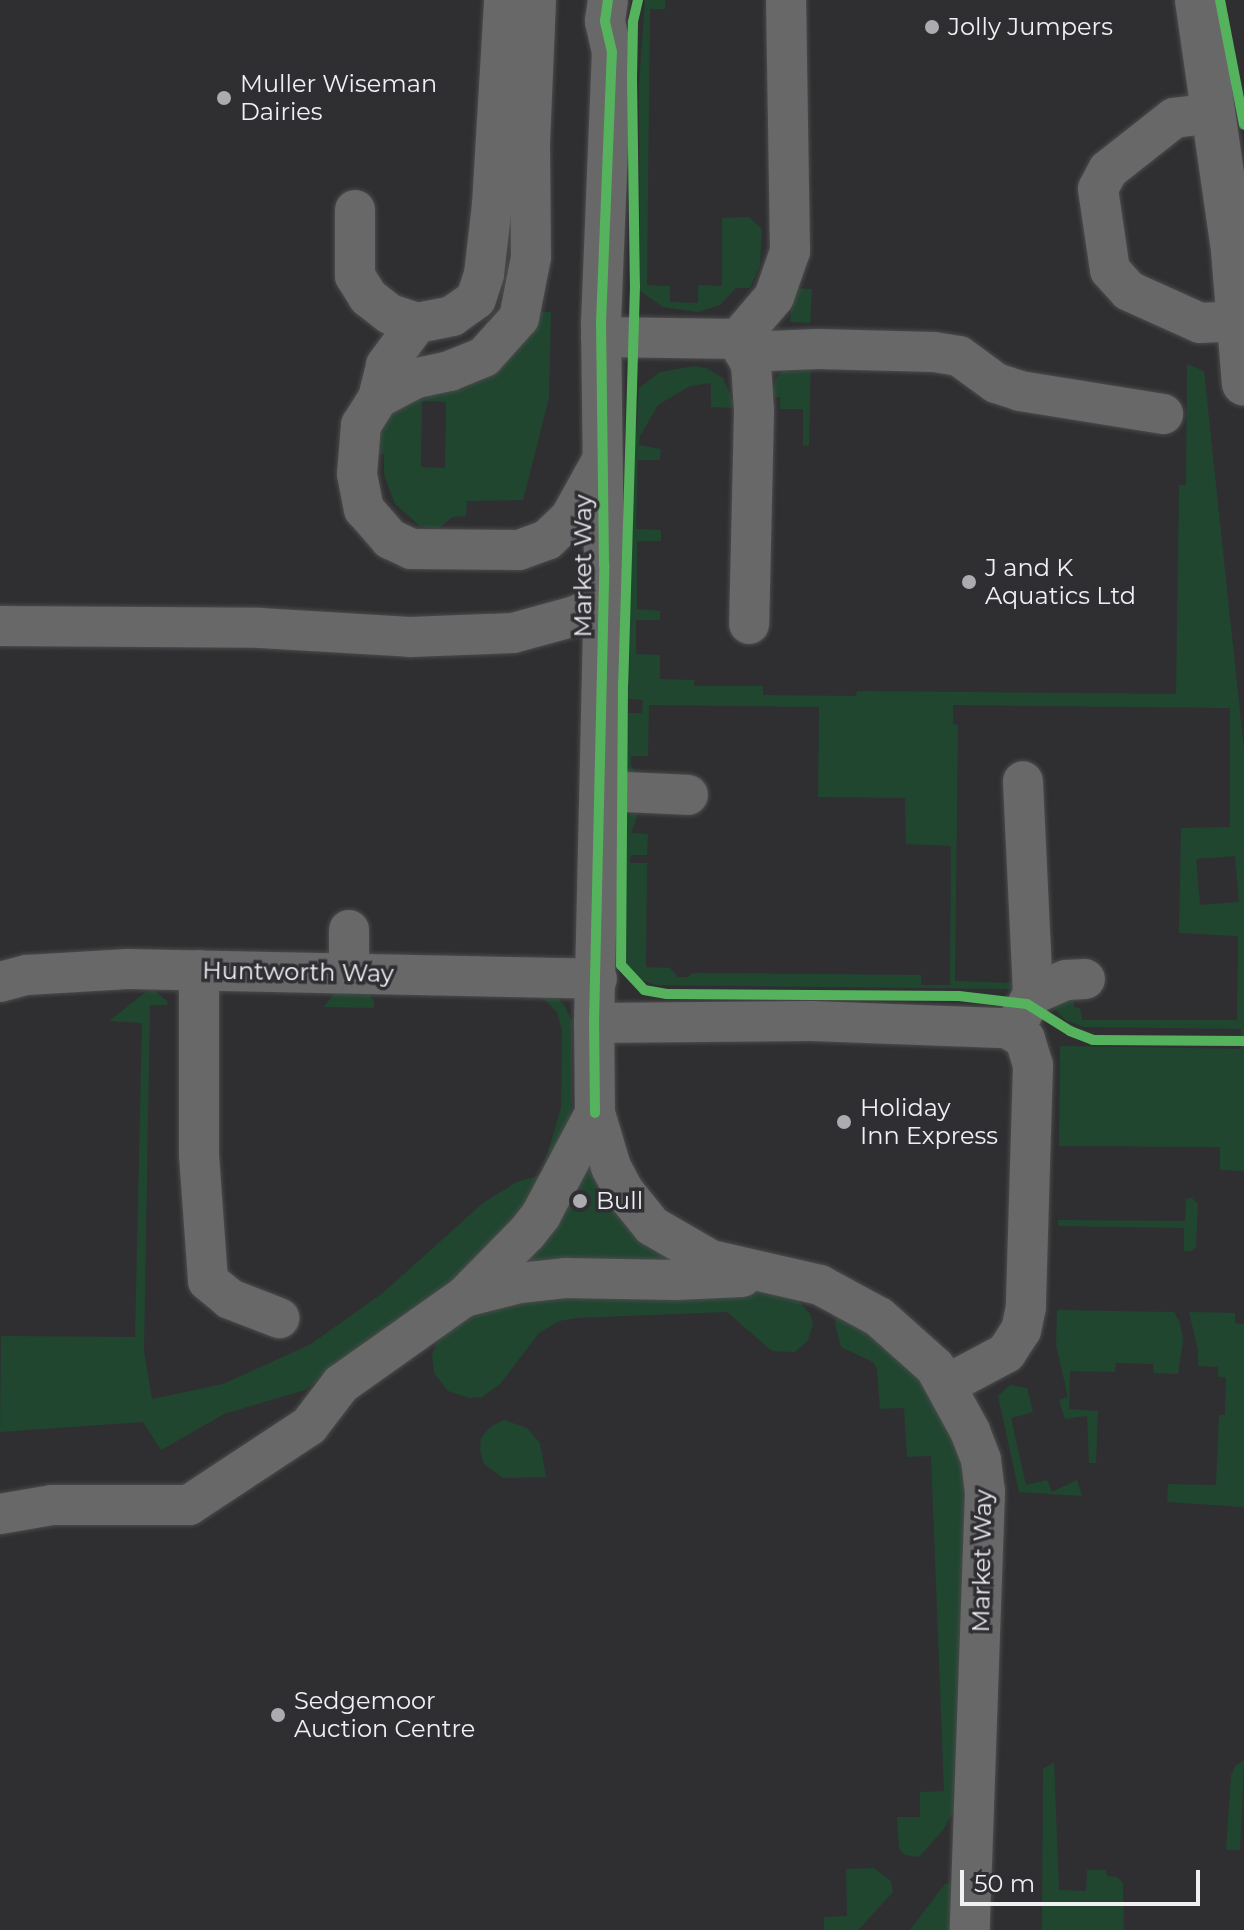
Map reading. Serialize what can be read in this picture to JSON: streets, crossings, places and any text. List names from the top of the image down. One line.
{"streets":{"street":["Market Way","Huntworth Way"]},"crossings":[["Market Way","Huntworth Way"]],"places":["Jolly Jumpers","Muller Wiseman Dairies","J and K Aquatics Ltd","Holiday Inn Express","Bull","Sedgemoor Auction Centre"],"scale_bar":"50 m"}
